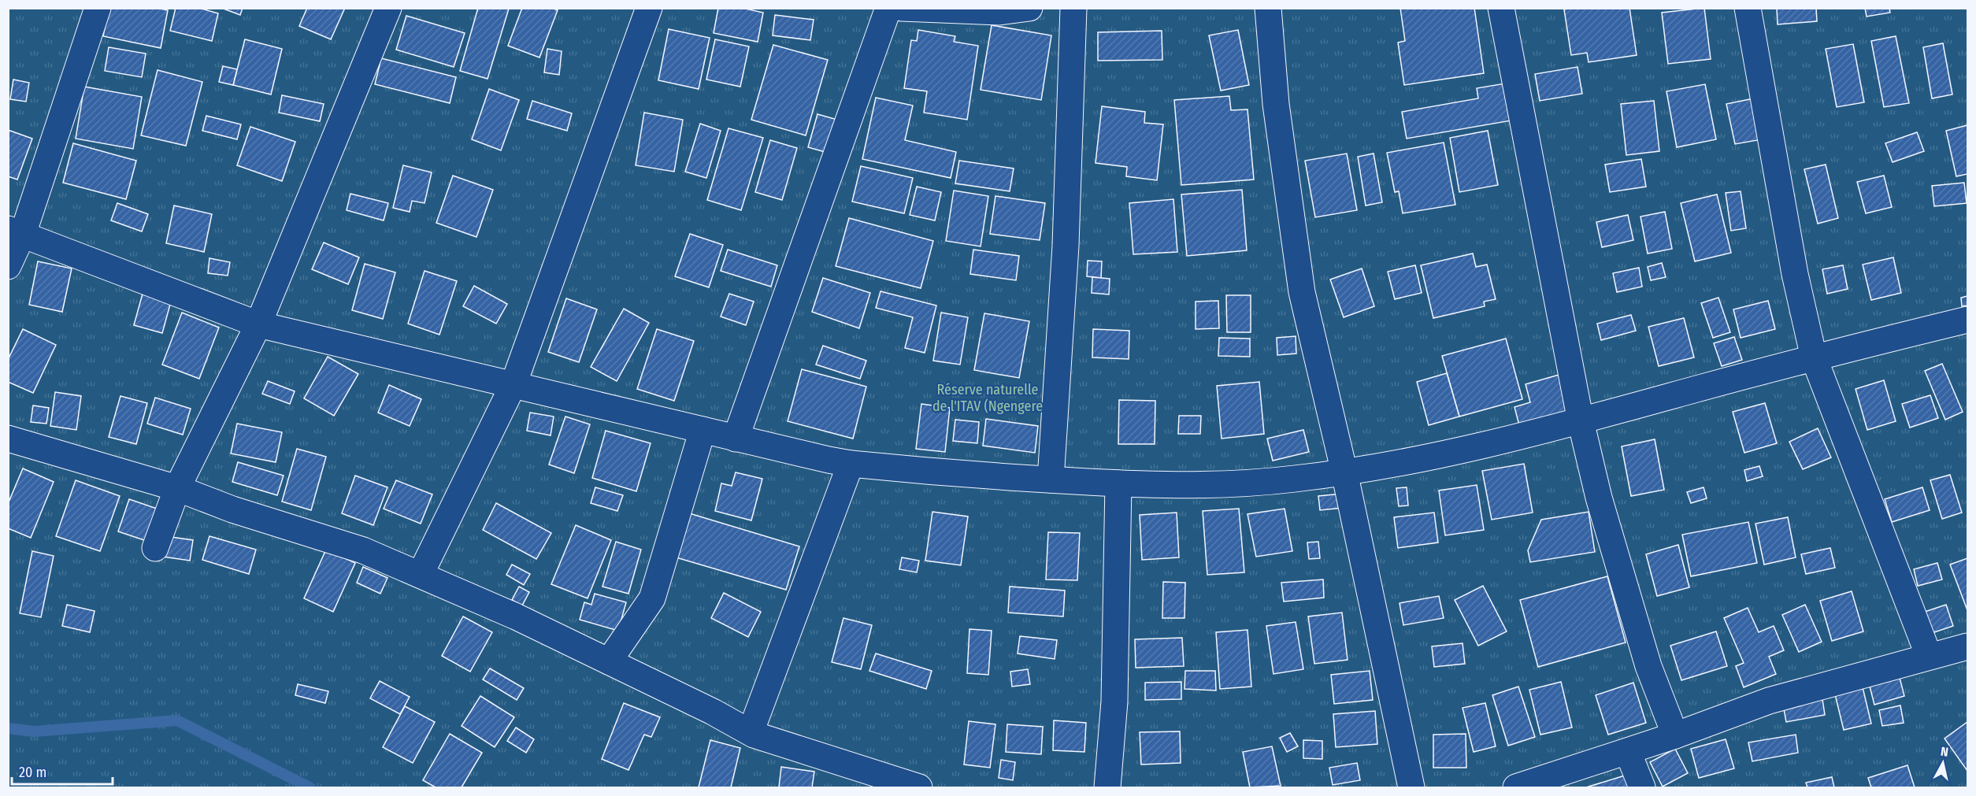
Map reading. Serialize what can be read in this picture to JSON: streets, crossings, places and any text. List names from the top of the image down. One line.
{"parks":["Réserve naturelle de l'ITAV (Ngengere"],"scale_bar":"20 m","north":"top"}
